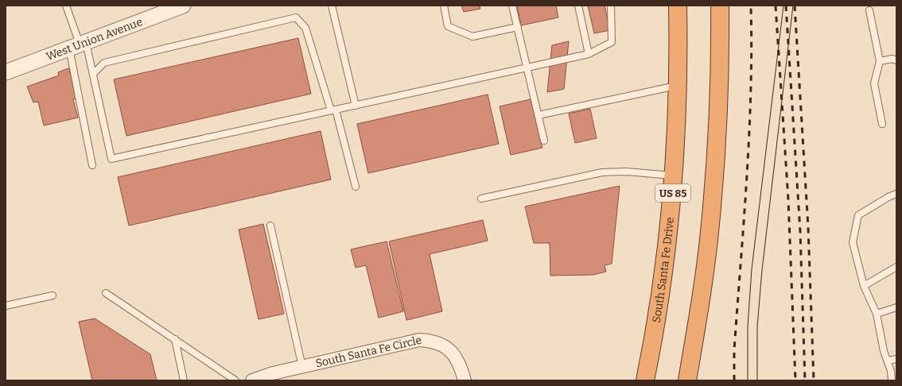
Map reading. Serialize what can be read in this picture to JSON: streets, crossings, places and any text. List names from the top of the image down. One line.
{"streets":{"highway":["US 85","South Santa Fe Drive"],"street":["West Union Avenue","South Santa Fe Circle"]}}
